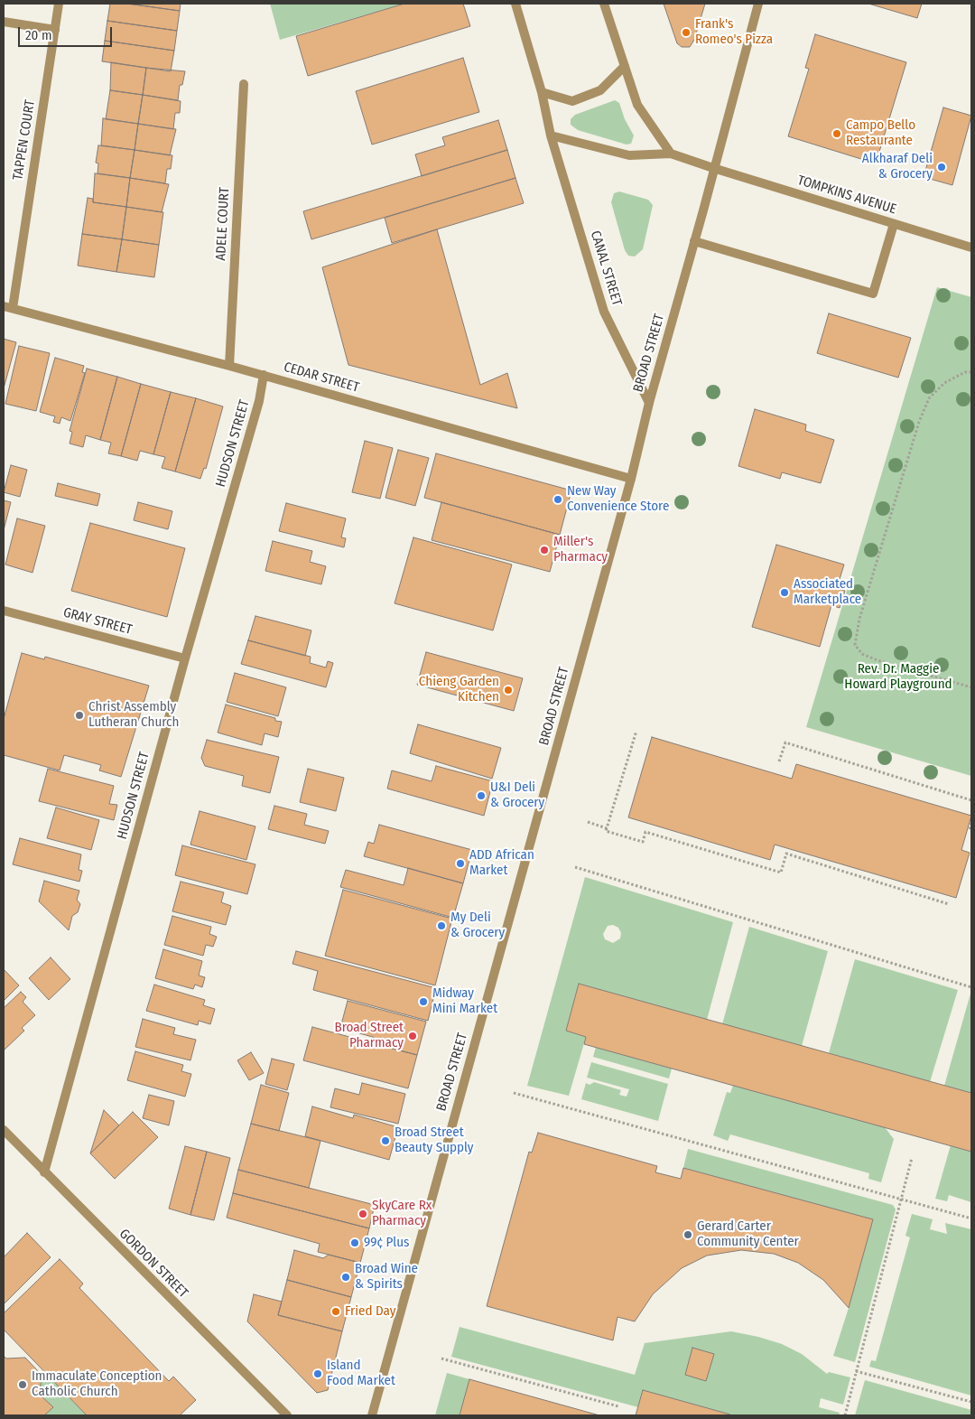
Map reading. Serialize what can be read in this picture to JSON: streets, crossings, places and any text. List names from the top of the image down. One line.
{"streets":{"street":["TAPPEN COURT","TOMPKINS AVENUE","ADELE COURT","CANAL STREET","BROAD STREET","CEDAR STREET","HUDSON STREET","GRAY STREET","GORDON STREET"]},"crossings":[["TAPPEN COURT","CEDAR STREET"],["TOMPKINS AVENUE","BROAD STREET"],["ADELE COURT","CEDAR STREET"],["CANAL STREET","BROAD STREET"],["BROAD STREET","CEDAR STREET"],["CEDAR STREET","HUDSON STREET"],["HUDSON STREET","GRAY STREET"],["HUDSON STREET","GORDON STREET"]],"parks":["Rev. Dr. Maggie Howard Playground"],"places":["Frank's Romeo's Pizza","Campo Bello Restaurante","Alkharaf Deli & Grocery","New Way Convenience Store","Miller's Pharmacy","Associated Marketplace","Chieng Garden Kitchen","Christ Assembly Lutheran Church","U&I Deli & Grocery","ADD African Market","My Deli & Grocery","Midway Mini Market","Broad Street Pharmacy","Broad Street Beauty Supply","SkyCare Rx Pharmacy","Gerard Carter Community Center","99¢ Plus","Broad Wine & Spirits","Fried Day","Island Food Market","Immaculate Conception Catholic Church"],"scale_bar":"20 m"}
